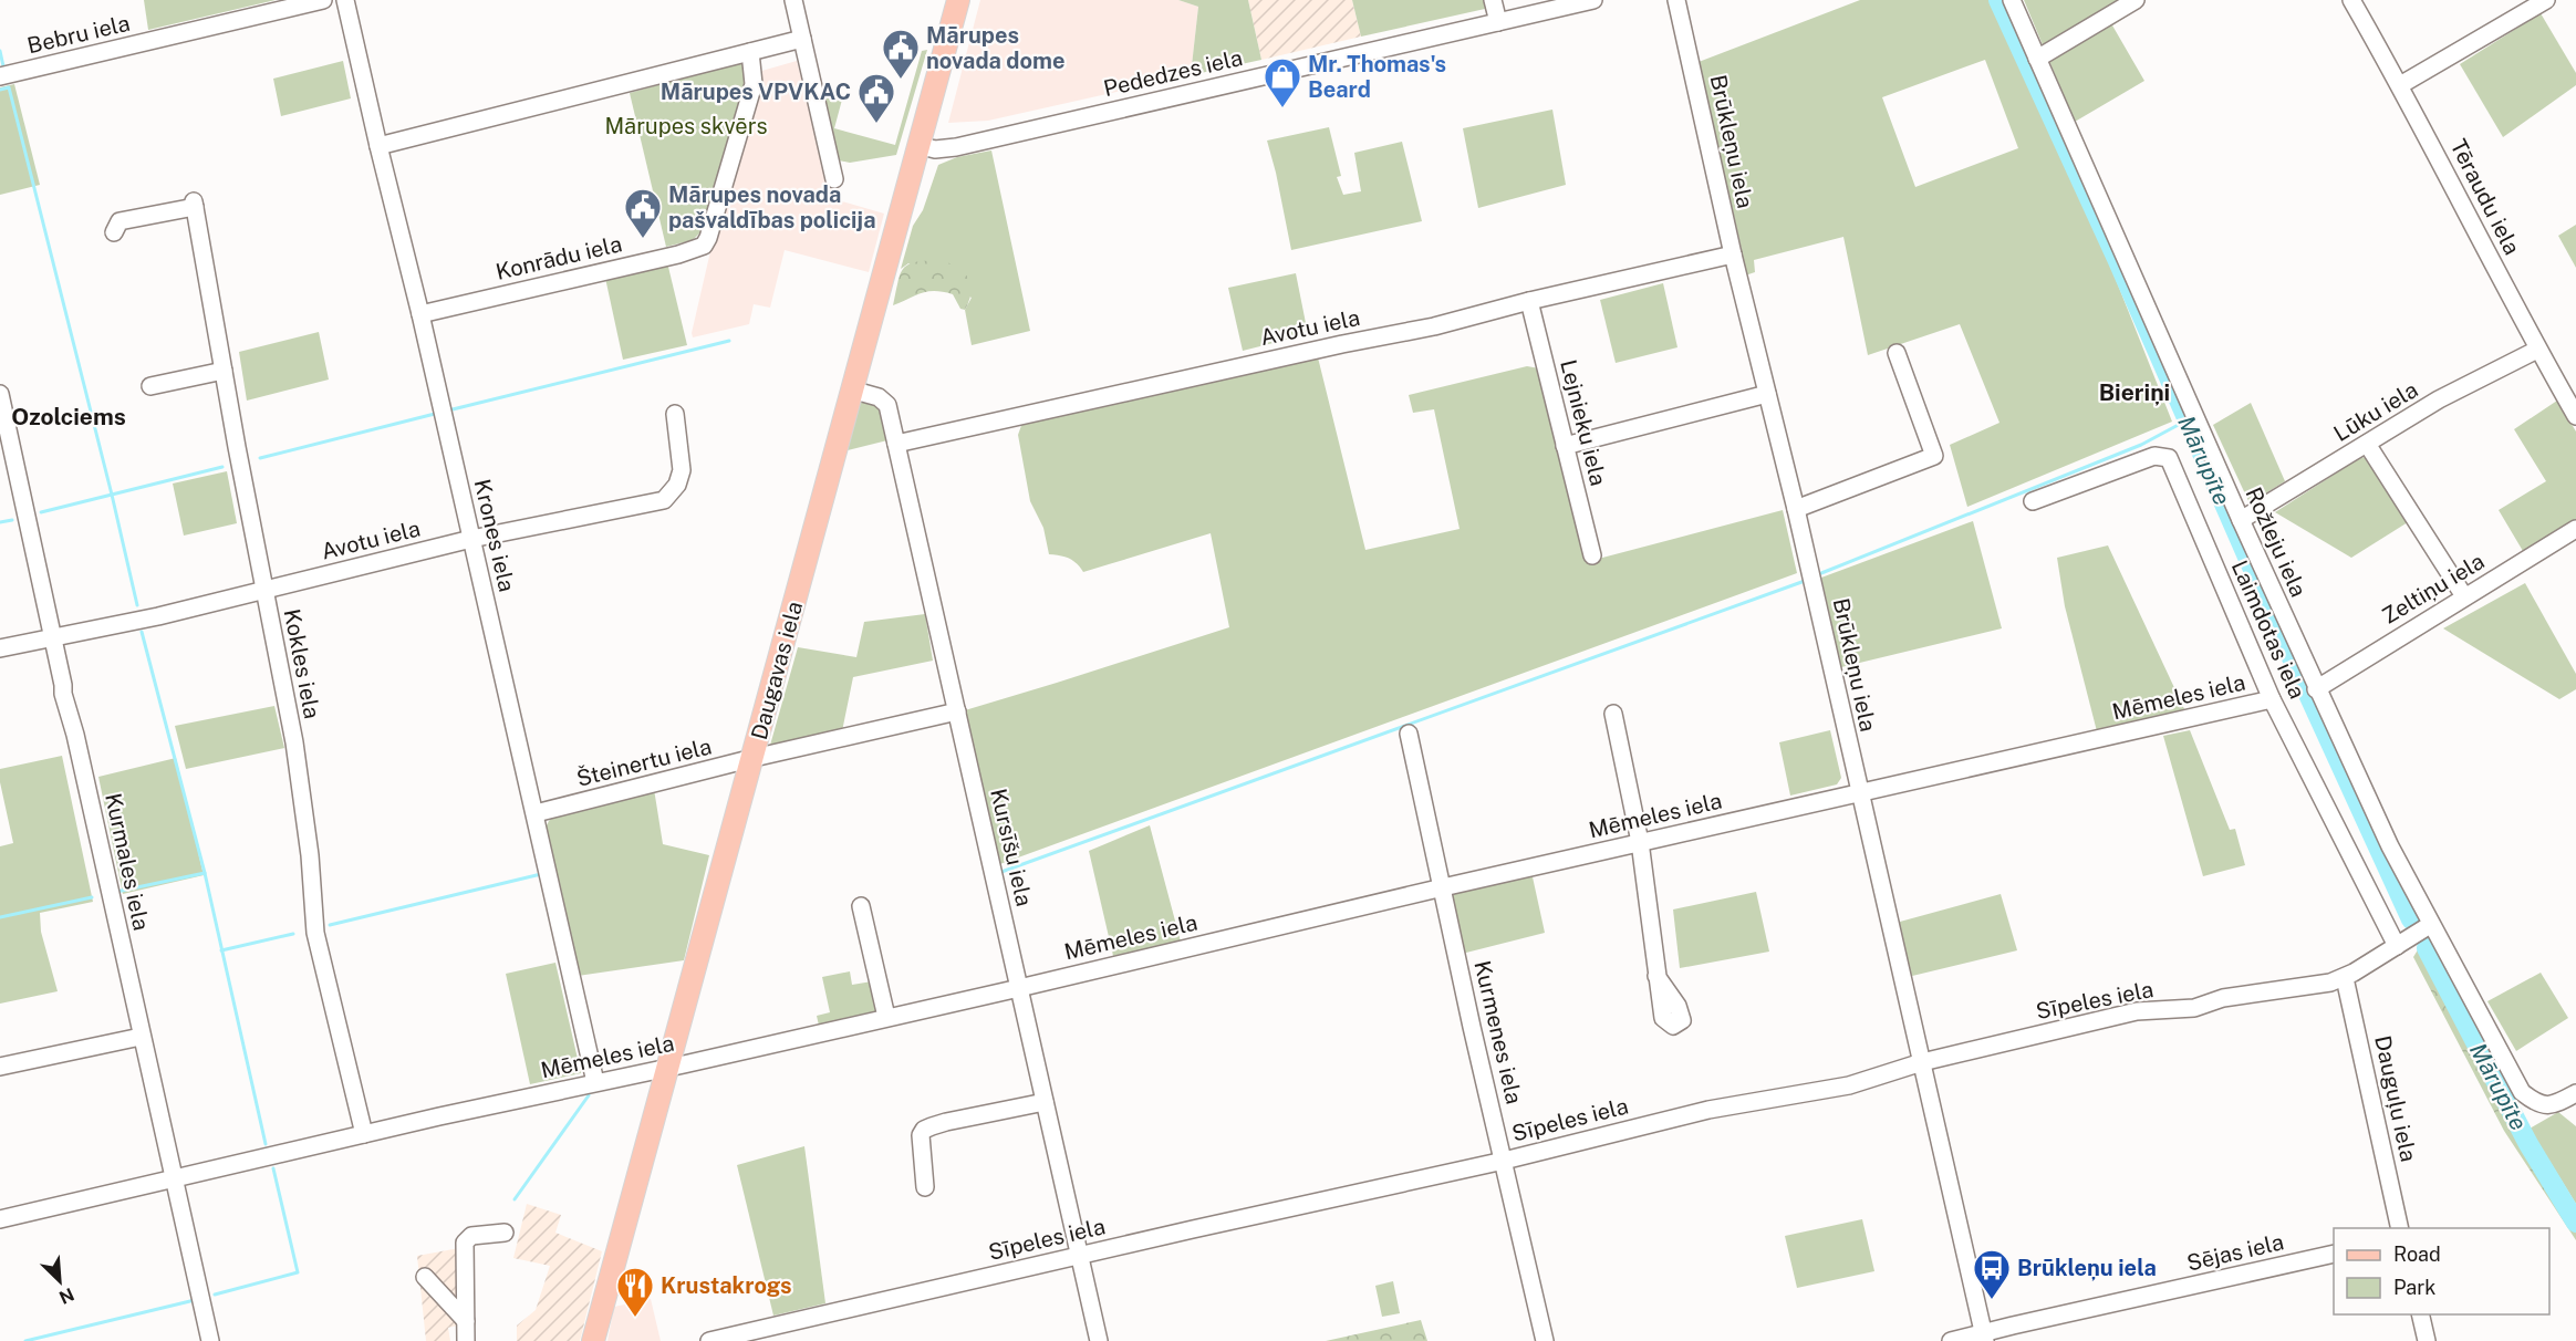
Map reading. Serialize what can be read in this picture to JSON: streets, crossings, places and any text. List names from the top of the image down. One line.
{"streets":{"main road":["Daugavas iela"],"street":["Bebru iela","Pededzes iela","Brūkleņu iela","Tēraudu iela","Konrādu iela","Avotu iela","Lūku iela","Lejnieku iela","Krones iela","Rožleju iela","Zeltiņu iela","Laimdotas iela","Kokles iela","Mēmeles iela","Šteinertu iela","Kursīšu iela","Kurmales iela","Sīpeles iela","Kurmenes iela","Dauguļu iela","Sējas iela"]},"crossings":[["Pededzes iela","Daugavas iela"],["Brūkleņu iela","Avotu iela"],["Brūkleņu iela","Mēmeles iela"],["Brūkleņu iela","Sīpeles iela"],["Brūkleņu iela","Sējas iela"],["Tēraudu iela","Lūku iela"],["Konrādu iela","Krones iela"],["Avotu iela","Lejnieku iela"],["Avotu iela","Krones iela"],["Avotu iela","Kokles iela"],["Avotu iela","Kursīšu iela"],["Avotu iela","Kurmales iela"],["Lūku iela","Rožleju iela"],["Krones iela","Mēmeles iela"],["Krones iela","Šteinertu iela"],["Rožleju iela","Zeltiņu iela"],["Rožleju iela","Sīpeles iela"],["Laimdotas iela","Mēmeles iela"],["Laimdotas iela","Sīpeles iela"],["Kokles iela","Mēmeles iela"],["Daugavas iela","Mēmeles iela"],["Daugavas iela","Šteinertu iela"],["Daugavas iela","Kursīšu iela"],["Mēmeles iela","Kursīšu iela"],["Mēmeles iela","Kurmales iela"],["Mēmeles iela","Kurmenes iela"],["Šteinertu iela","Kursīšu iela"],["Kursīšu iela","Sīpeles iela"],["Sīpeles iela","Kurmenes iela"],["Sīpeles iela","Dauguļu iela"]],"districts":["Bieriņi","Ozolciems"],"water":["Mārupīte"],"parks":["Mārupes skvērs"],"places":{"public building":["Mārupes novada dome","Mārupes VPVKAC","Mārupes novada pašvaldības policija"],"shop":["Mr. Thomas's Beard"],"bus stop":["Brūkleņu iela"],"restaurant":["Krustakrogs"]},"legend":["Road","Park"],"north":"bottom right"}
